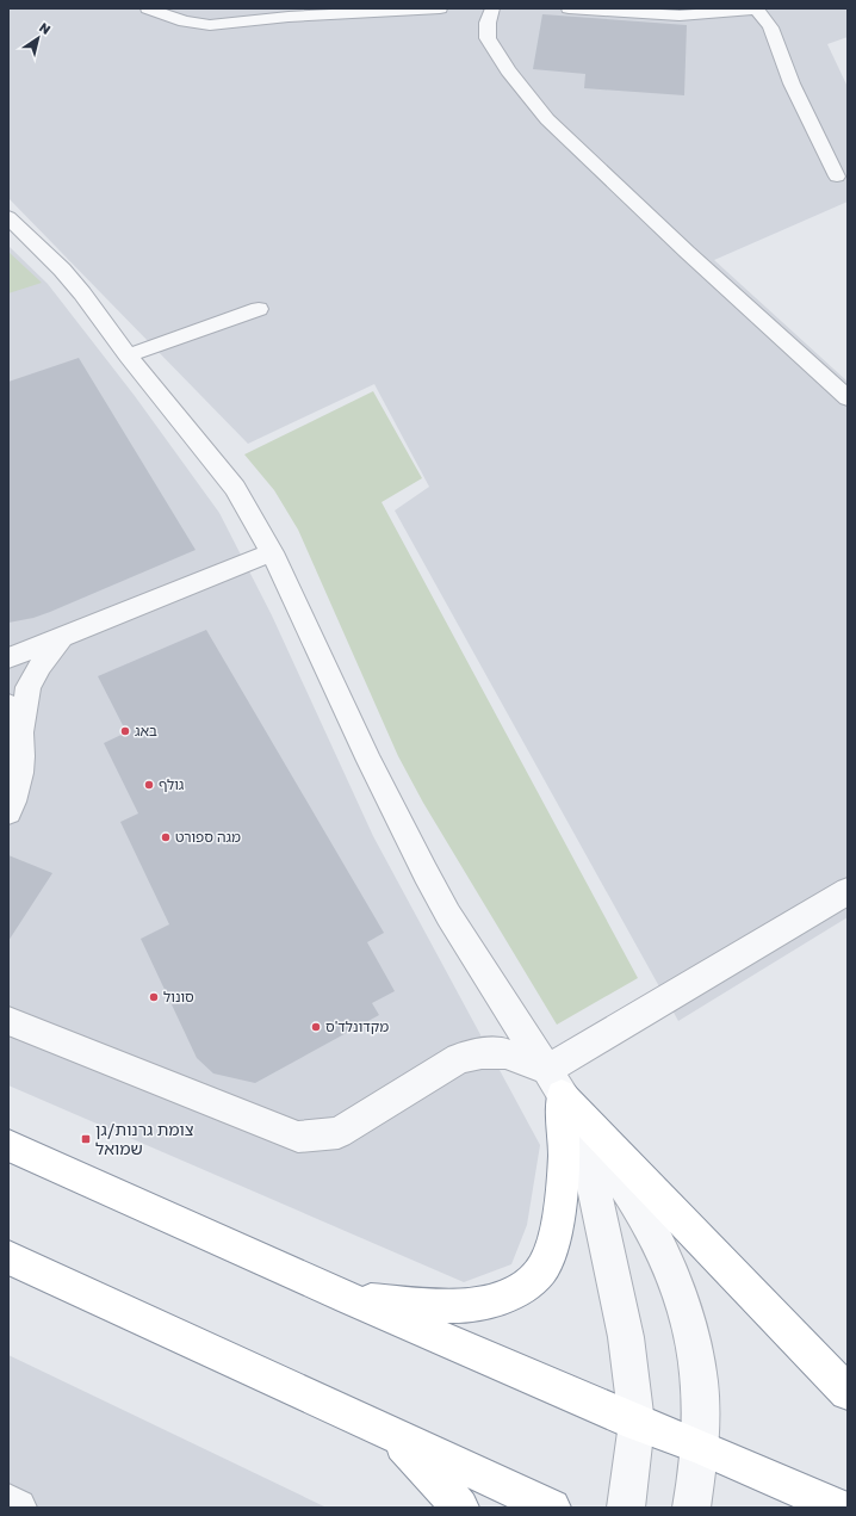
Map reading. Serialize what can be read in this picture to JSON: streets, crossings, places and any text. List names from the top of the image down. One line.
{"places":{"other":["באג","גולף","מגה ספורט","סונול","מקדונלד'ס"],"transit":["צומת גרנות/גן שמואל"]},"north":"top right"}
